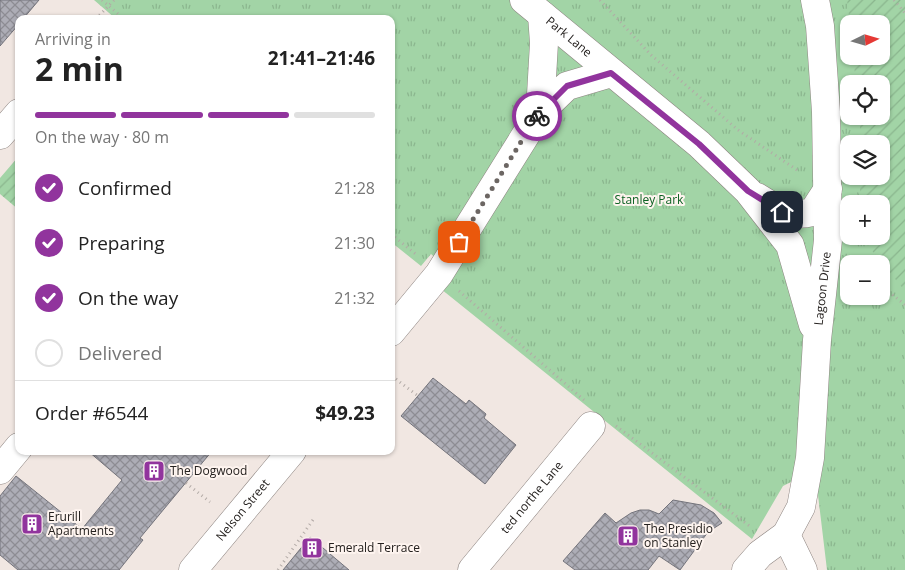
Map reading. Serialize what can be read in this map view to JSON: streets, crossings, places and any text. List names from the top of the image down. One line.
{"streets":{"street":["Park Lane","Lagoon Drive","ted northe Lane","Nelson Street"]},"crossings":[["Park Lane","Lagoon Drive"]],"parks":["Stanley Park"],"places":{"building":["The Dogwood","Erurill Apartments","The Presidio on Stanley","Emerald Terrace"]},"north":"right","page":{"map_buttons":["+","−"],"heading":["2 min","Arriving in","21:41–21:46"],"panel":["Order #6544","$49.23"],"bar":"On the way · 80 m","list":[["Confirmed","21:28"],["Preparing","21:30"],["On the way","21:32"],"Delivered"]}}
